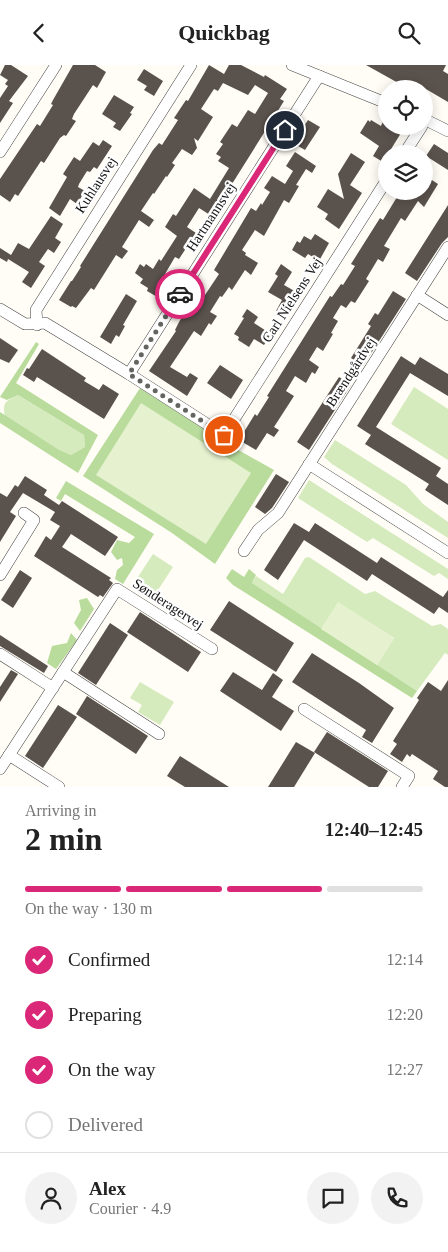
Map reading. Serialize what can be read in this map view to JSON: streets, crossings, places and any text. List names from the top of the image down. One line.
{"streets":{"street":["Kuhlausvej","Hartmannsvej","Carl Nielsens Vej","Brændgårdvej","Sønderagervej"]},"crossings":[["Hartmannsvej","Carl Nielsens Vej"]],"page":{"header":"Quickbag","heading":["2 min","Arriving in","12:40–12:45"],"panel":["Alex","Courier · 4.9"],"bar":"On the way · 130 m","list":[["Confirmed","12:14"],["Preparing","12:20"],["On the way","12:27"],"Delivered"]}}
